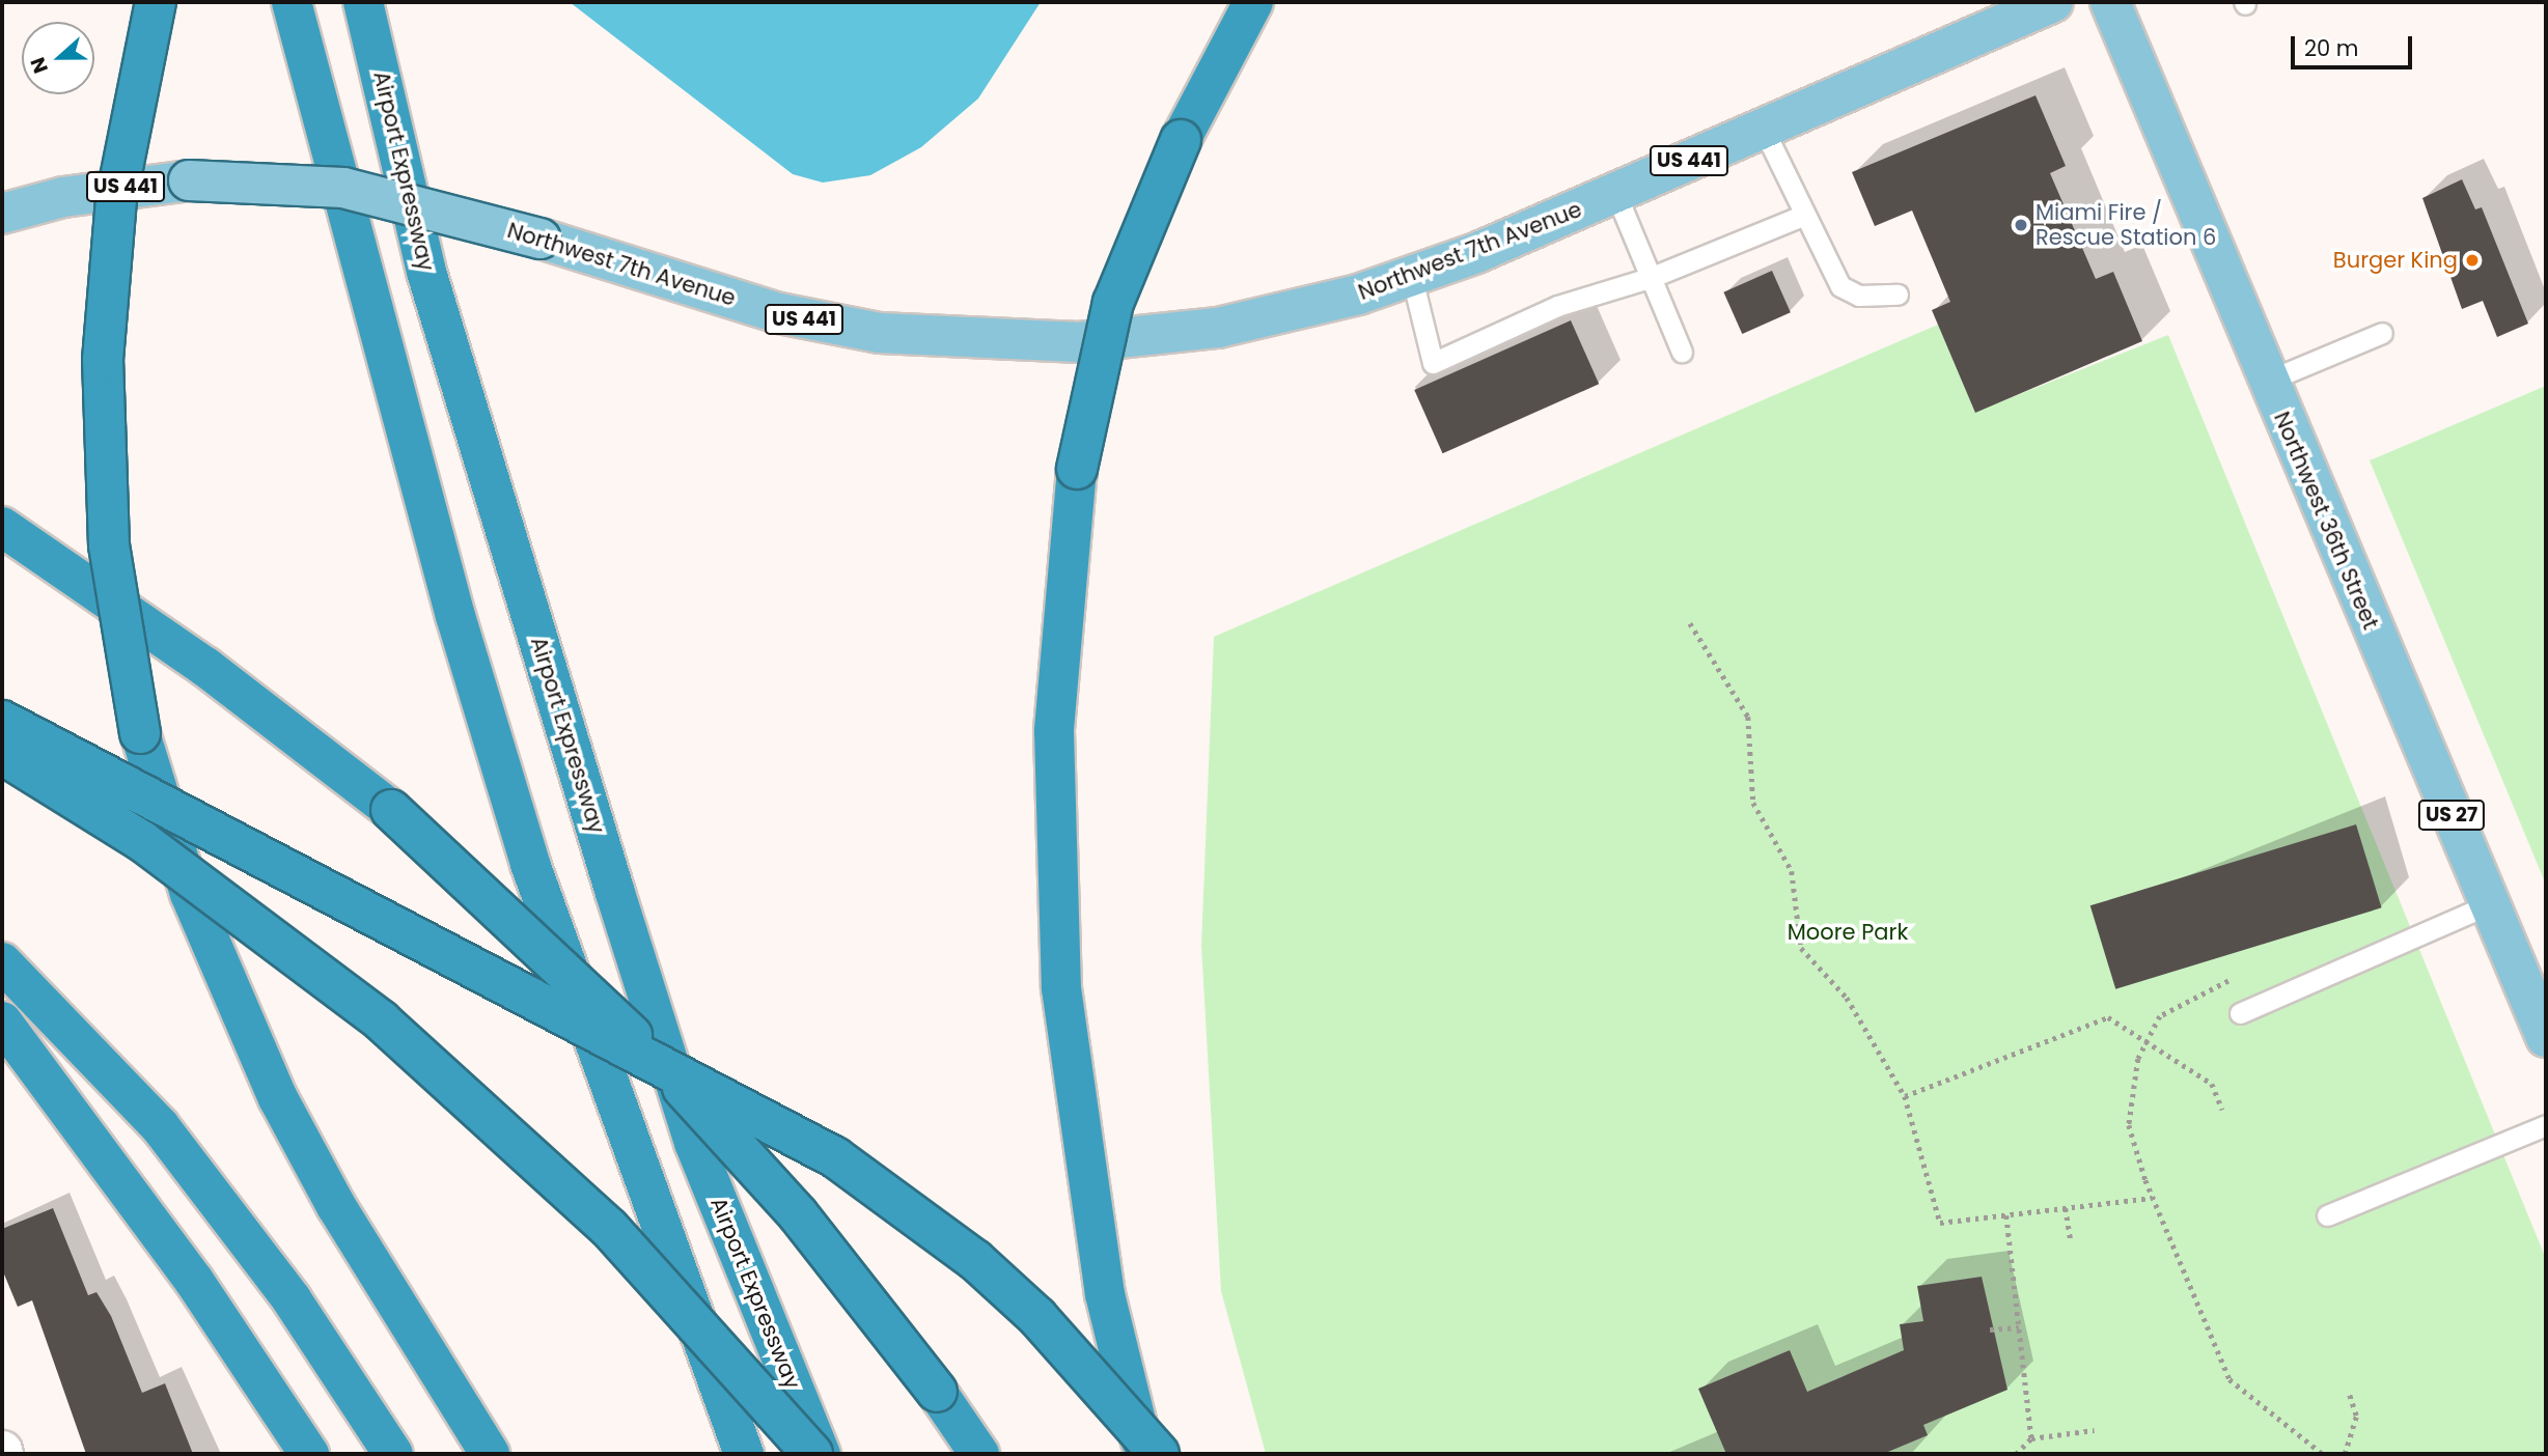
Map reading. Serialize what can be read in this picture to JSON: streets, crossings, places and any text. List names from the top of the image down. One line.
{"streets":{"highway":["Airport Expressway"],"main road":["US 441","Northwest 7th Avenue","Northwest 36th Street","US 27"]},"parks":["Moore Park"],"places":["Miami Fire / Rescue Station 6","Burger King"],"scale_bar":"20 m","north":"left"}
